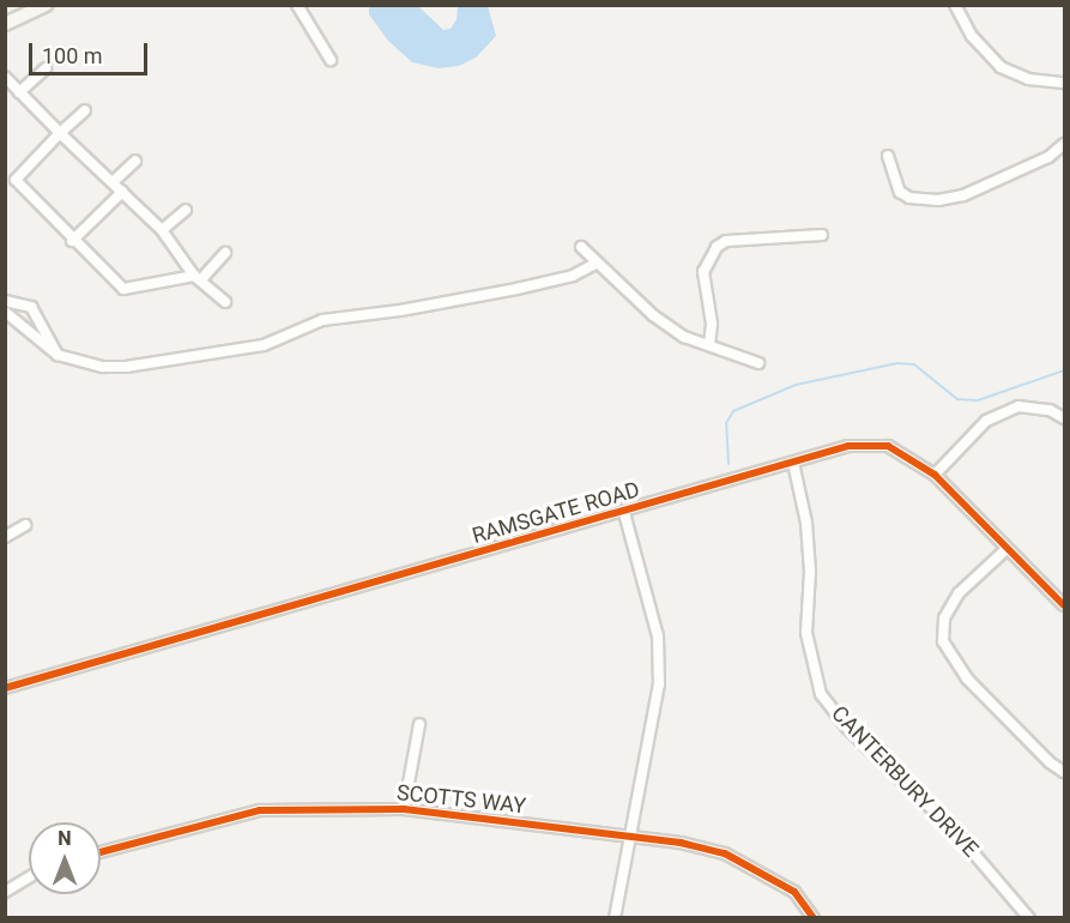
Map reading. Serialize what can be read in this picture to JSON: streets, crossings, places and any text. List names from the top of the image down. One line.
{"streets":{"street":["RAMSGATE ROAD","CANTERBURY DRIVE","SCOTTS WAY"]},"crossings":[["RAMSGATE ROAD","CANTERBURY DRIVE"]],"scale_bar":"100 m","north":"top"}
